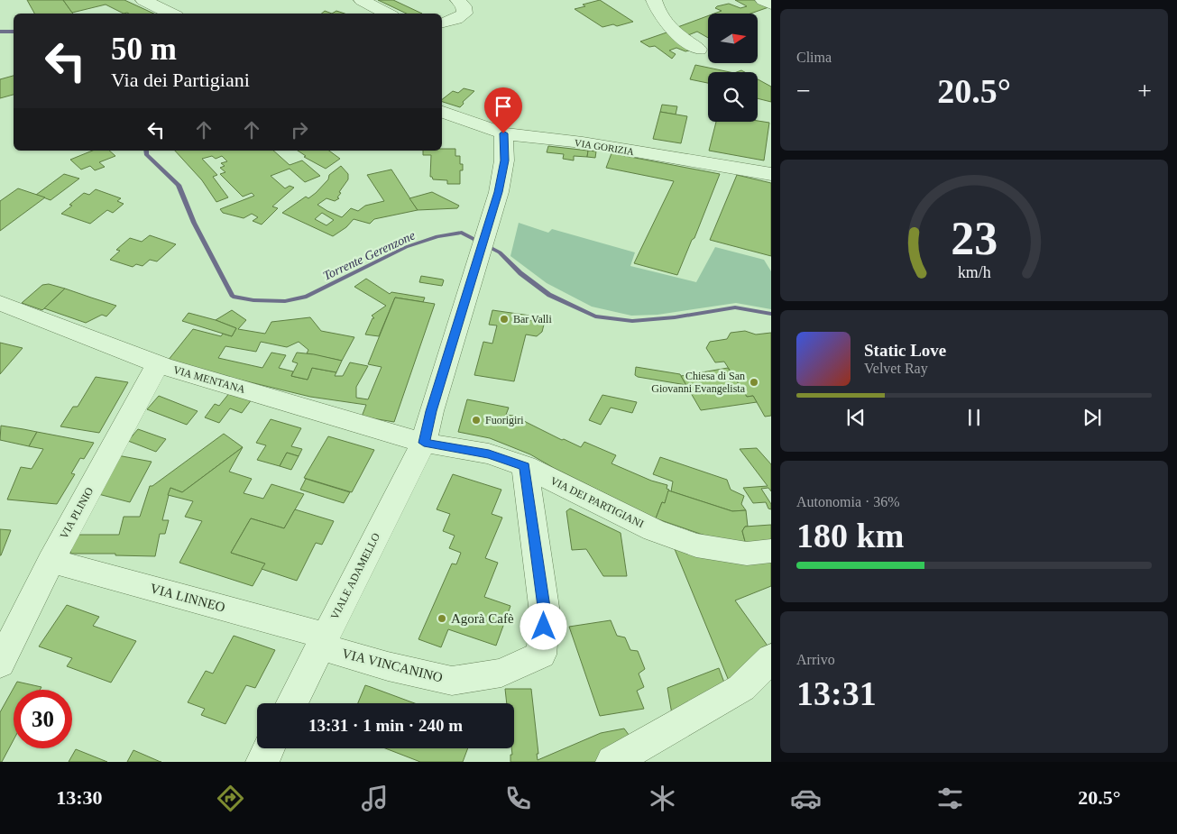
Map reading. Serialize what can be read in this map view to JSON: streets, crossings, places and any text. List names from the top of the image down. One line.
{"streets":{"street":["VIA GORIZIA","VIA MENTANA","VIA DEI PARTIGIANI","VIA PLINIO","VIALE ADAMELLO","VIA LINNEO","VIA VINCANINO"]},"crossings":[["VIA GORIZIA","VIALE ADAMELLO"],["VIA MENTANA","VIA DEI PARTIGIANI"],["VIA MENTANA","VIA PLINIO"],["VIA MENTANA","VIALE ADAMELLO"],["VIA DEI PARTIGIANI","VIALE ADAMELLO"],["VIA DEI PARTIGIANI","VIA VINCANINO"],["VIA PLINIO","VIA LINNEO"],["VIALE ADAMELLO","VIA LINNEO"],["VIALE ADAMELLO","VIA VINCANINO"],["VIA LINNEO","VIA VINCANINO"]],"water":["Torrente Gerenzone"],"places":["Bar Valli","Chiesa di San Giovanni Evangelista","Fuorigiri","Agorà Cafè"],"north":"right","page":{"tile":["Clima",["Autonomia · 36%","180 km"],["Arrivo","13:31"]],"turn":["50 m","Via dei Partigiani"],"heat":["−","20.5°","+"],"song":["Static Love","Velvet Ray"],"limit":"30","trip":"13:31 · 1 min · 240 m","tabs":["13:30","20.5°"],"gauge":["23","km/h"]}}
